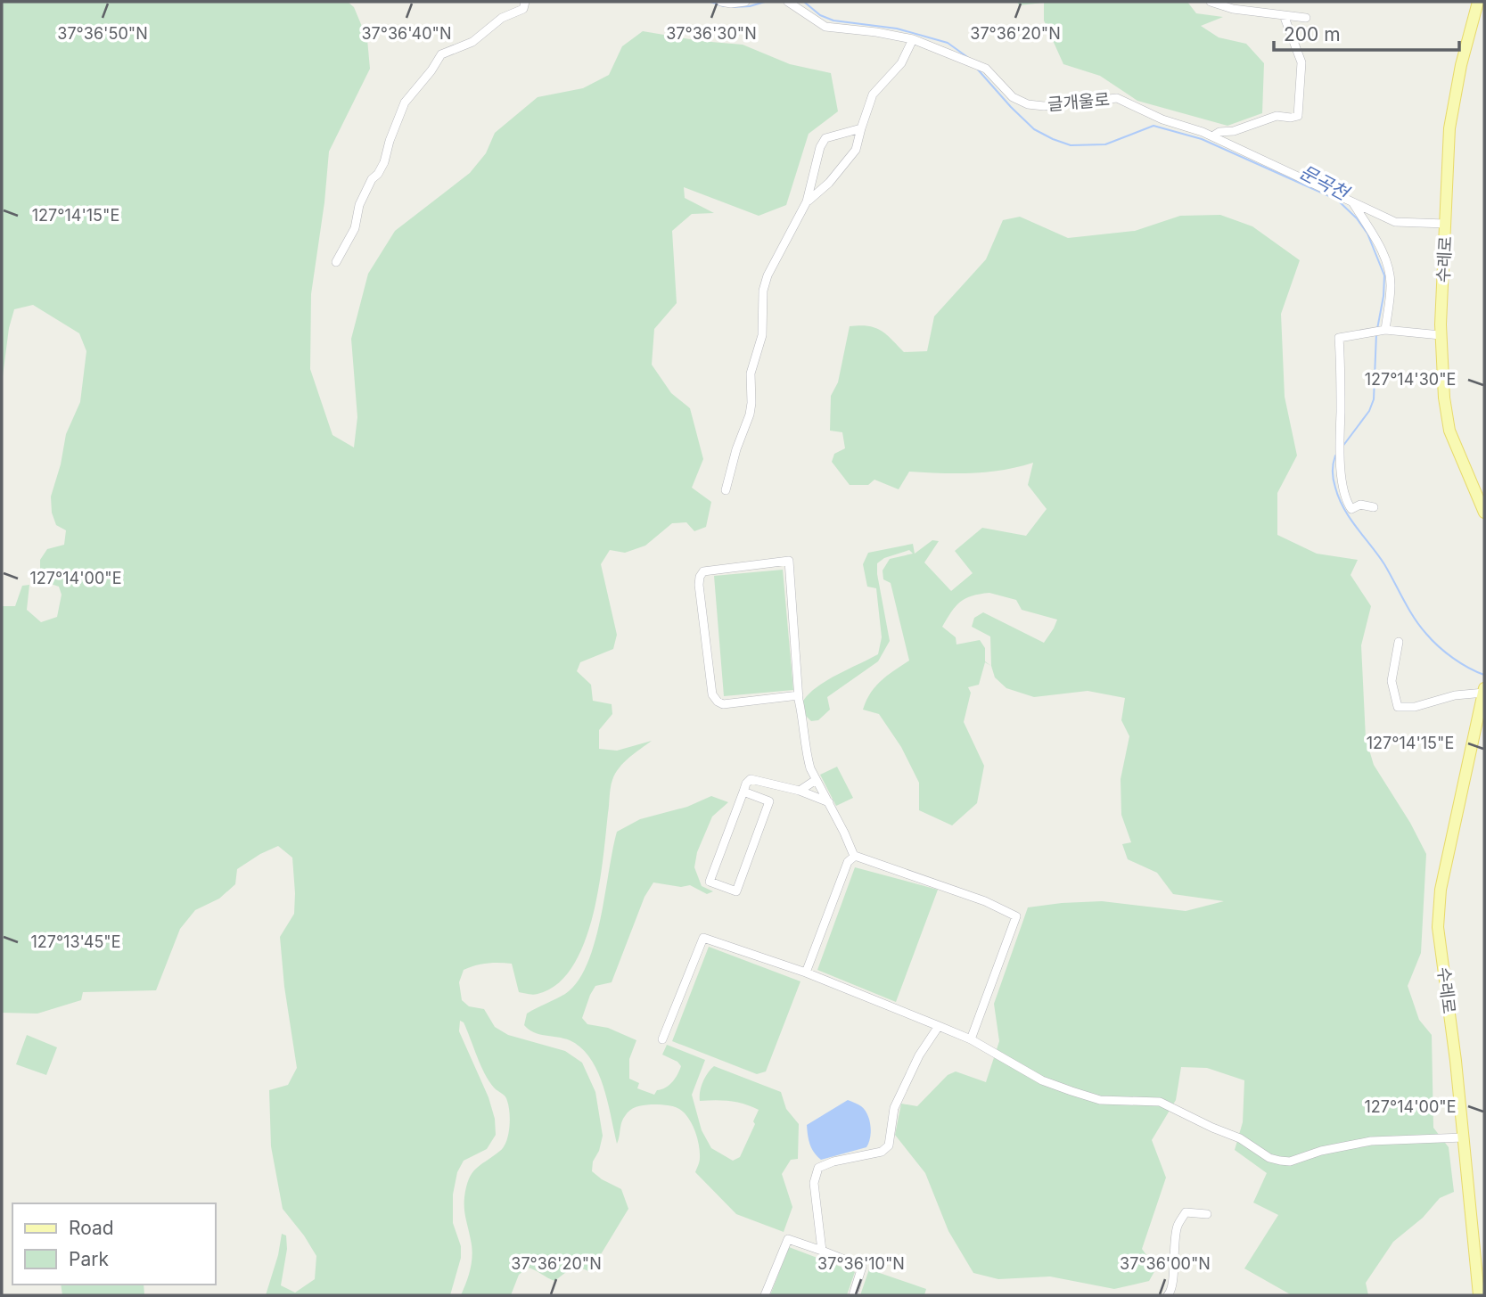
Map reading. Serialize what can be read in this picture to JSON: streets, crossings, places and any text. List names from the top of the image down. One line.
{"streets":{"main road":["수레로"],"street":["글개울로"]},"crossings":[["글개울로","수레로"]],"water":["문곡천"],"legend":["Road","Park"],"scale_bar":"200 m","coordinates":["37°36'50\"N","37°36'40\"N","37°36'30\"N","37°36'20\"N","127°14'15\"E","127°14'30\"E","127°14'00\"E","127°13'45\"E","37°36'10\"N","37°36'00\"N"]}
